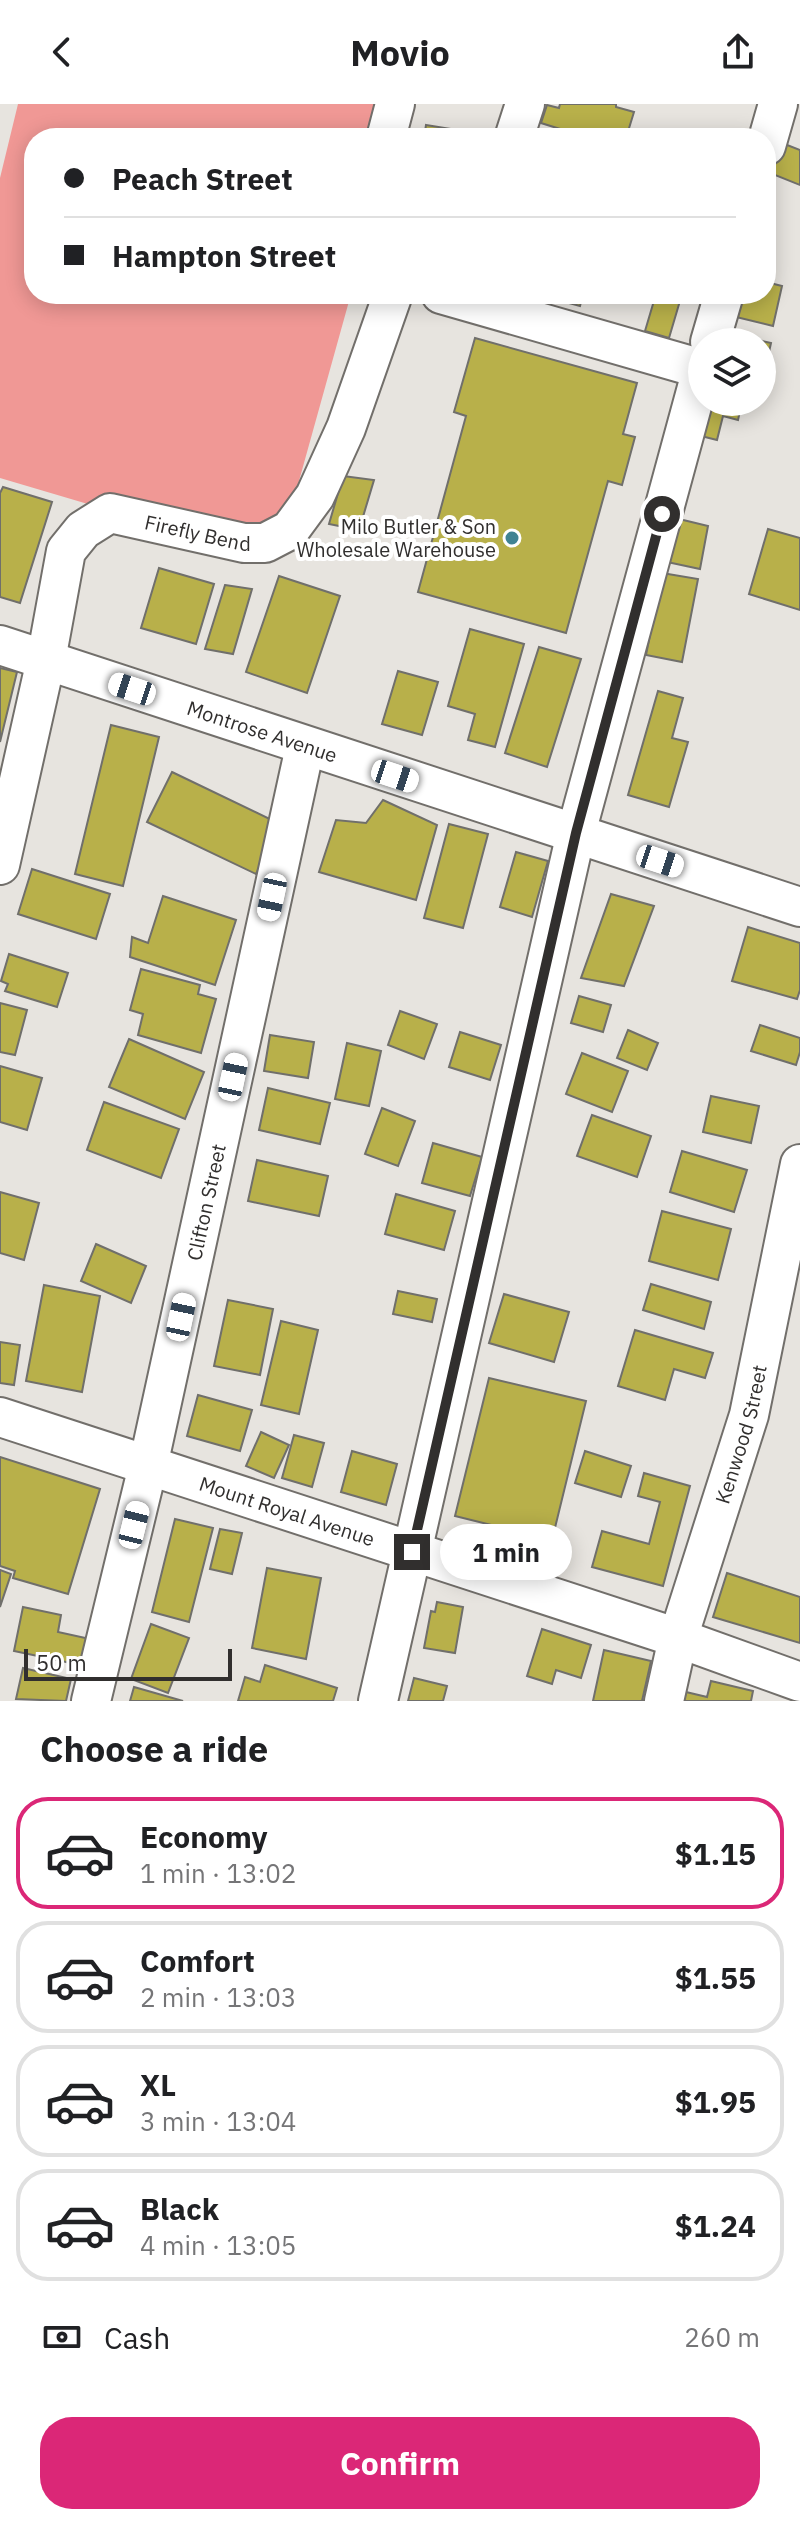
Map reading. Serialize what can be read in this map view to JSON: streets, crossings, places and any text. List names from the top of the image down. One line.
{"streets":{"street":["Firefly Bend","Montrose Avenue","Clifton Street","Kenwood Street","Mount Royal Avenue"]},"crossings":[["Firefly Bend","Montrose Avenue"],["Montrose Avenue","Clifton Street"],["Clifton Street","Mount Royal Avenue"],["Kenwood Street","Mount Royal Avenue"]],"places":["Milo Butler & Son Wholesale Warehouse"],"scale_bar":"50 m","page":{"header":"Movio","banner":["Peach Street","Hampton Street"],"bubble":"1 min","scale":"50 m","heading":"Choose a ride","list":[{"name":"Economy","note":"1 min · 13:02","value":"$1.15"},{"name":"Comfort","note":"2 min · 13:03","value":"$1.55"},{"name":"XL","note":"3 min · 13:04","value":"$1.95"},{"name":"Black","note":"4 min · 13:05","value":"$1.24"}],"pay":["Cash","260 m"],"buttons":"Confirm"}}
